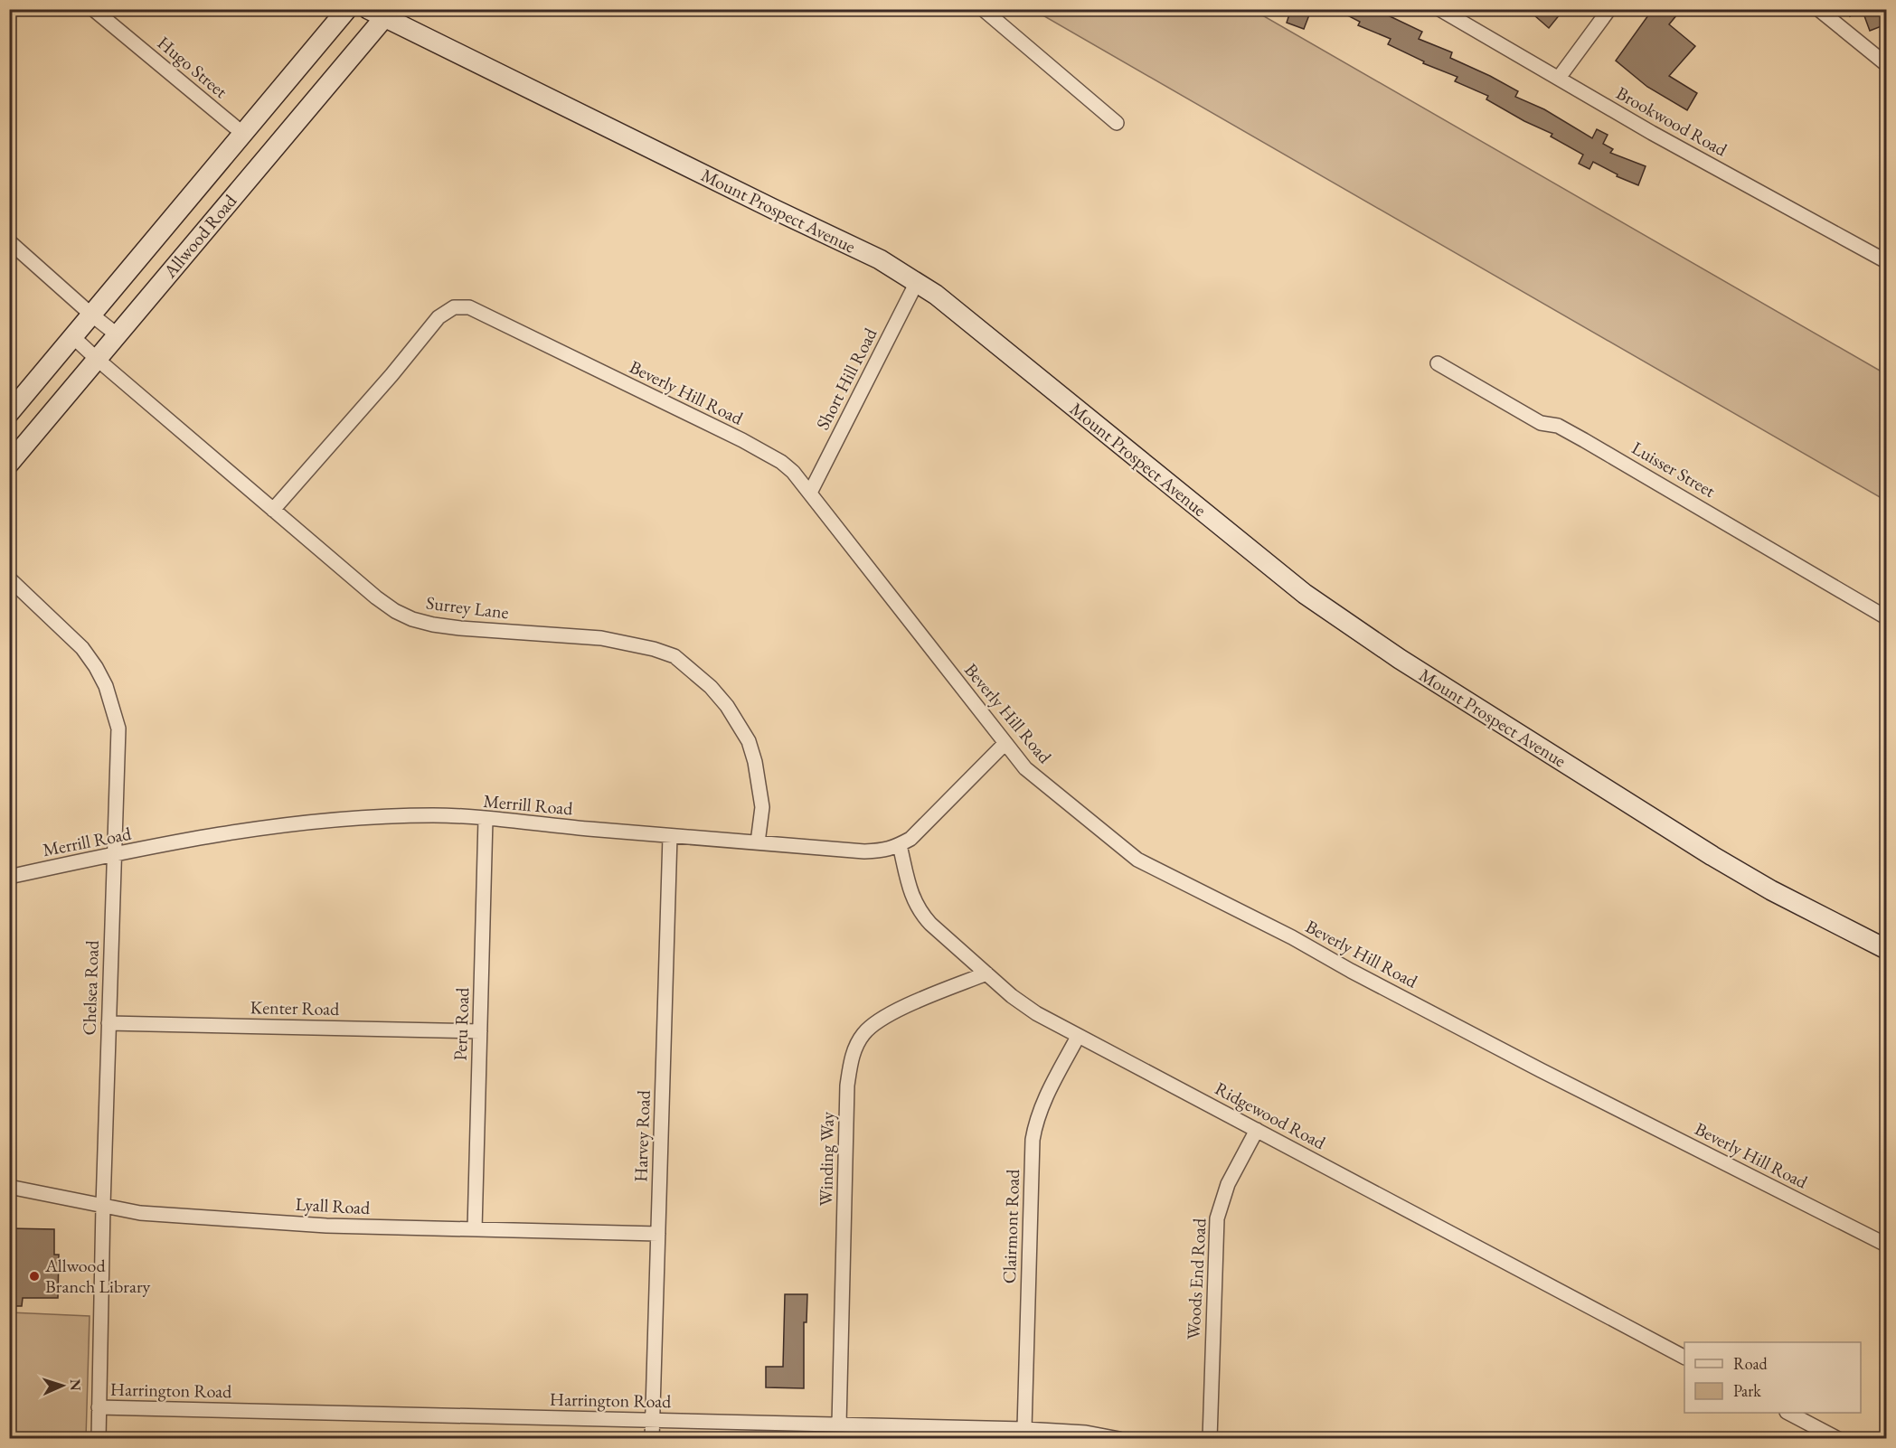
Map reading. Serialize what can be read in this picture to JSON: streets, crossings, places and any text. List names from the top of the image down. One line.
{"streets":{"street":["Hugo Street","Brookwood Road","Mount Prospect Avenue","Allwood Road","Short Hill Road","Beverly Hill Road","Luisser Street","Surrey Lane","Merrill Road","Chelsea Road","Kenter Road","Peru Road","Ridgewood Road","Harvey Road","Winding Way","Lyall Road","Clairmont Road","Woods End Road","Harrington Road"]},"crossings":[["Hugo Street","Allwood Road"],["Mount Prospect Avenue","Allwood Road"],["Mount Prospect Avenue","Short Hill Road"],["Allwood Road","Surrey Lane"],["Short Hill Road","Beverly Hill Road"],["Beverly Hill Road","Surrey Lane"],["Beverly Hill Road","Merrill Road"],["Surrey Lane","Merrill Road"],["Merrill Road","Chelsea Road"],["Merrill Road","Peru Road"],["Merrill Road","Ridgewood Road"],["Merrill Road","Harvey Road"],["Chelsea Road","Kenter Road"],["Chelsea Road","Lyall Road"],["Chelsea Road","Harrington Road"],["Kenter Road","Peru Road"],["Peru Road","Lyall Road"],["Ridgewood Road","Winding Way"],["Ridgewood Road","Clairmont Road"],["Ridgewood Road","Woods End Road"],["Harvey Road","Lyall Road"],["Harvey Road","Harrington Road"],["Winding Way","Harrington Road"],["Clairmont Road","Harrington Road"]],"places":["Allwood Branch Library"],"legend":["Road","Park"],"north":"right"}
